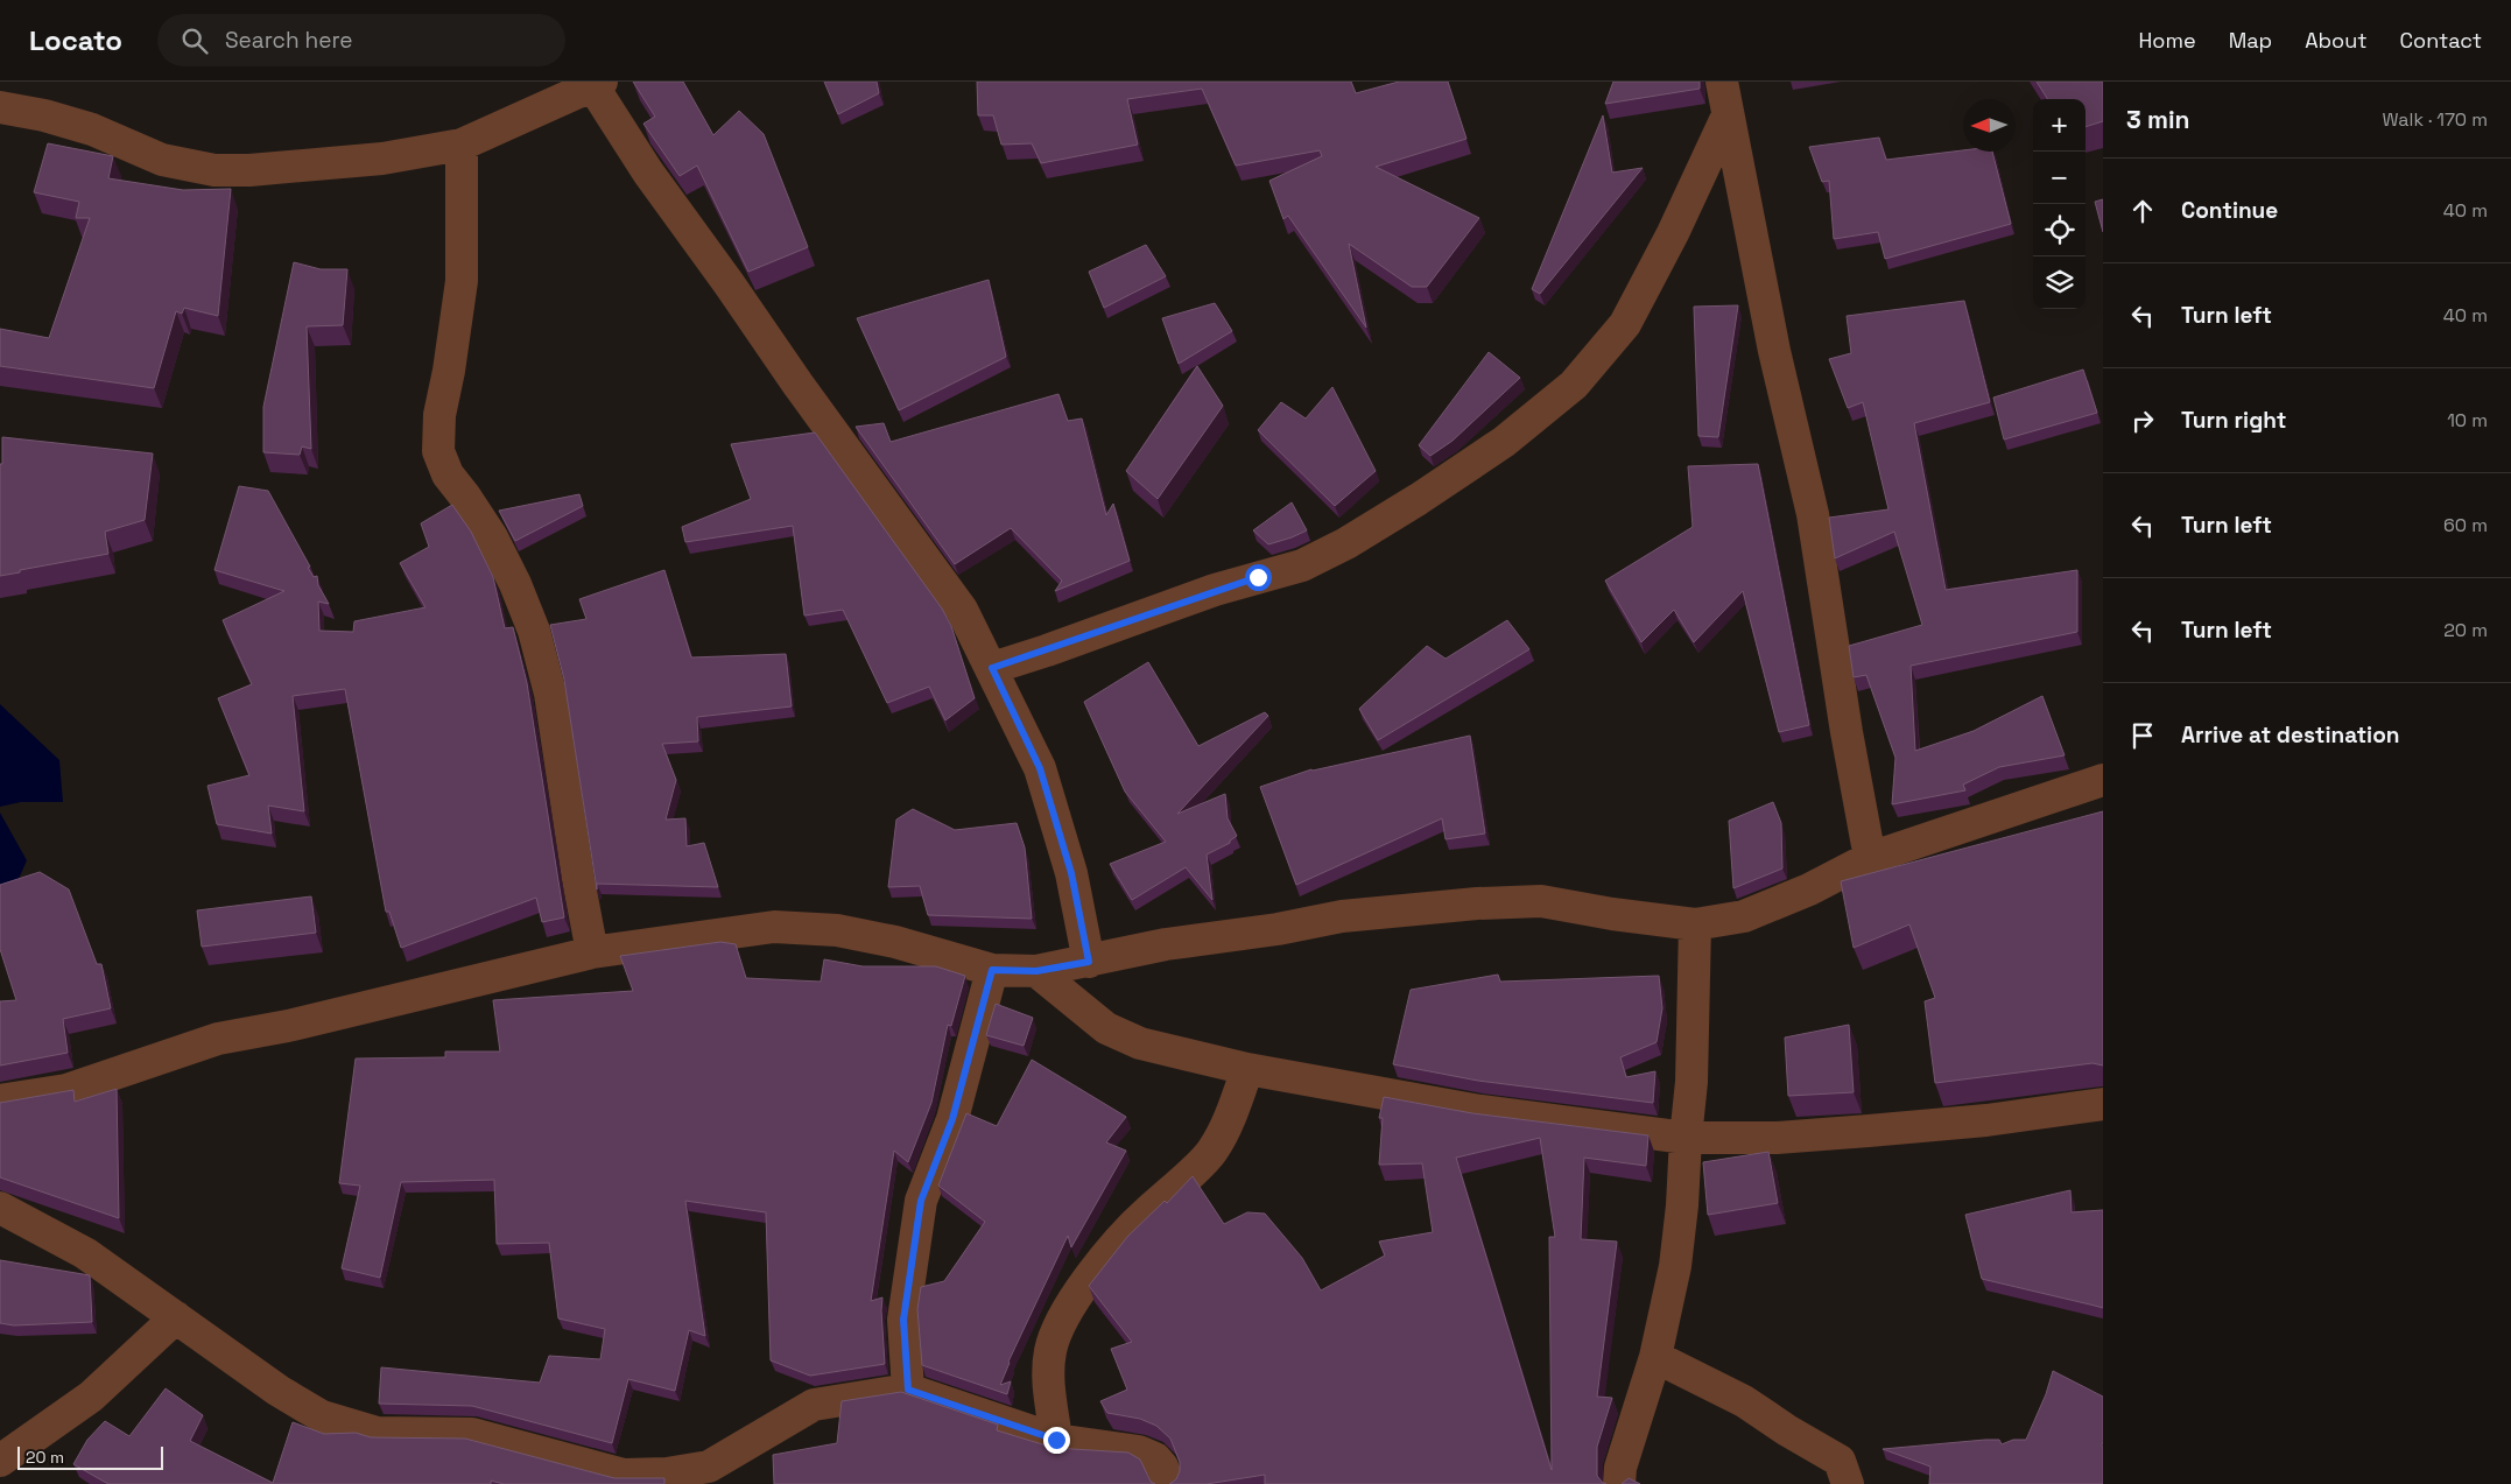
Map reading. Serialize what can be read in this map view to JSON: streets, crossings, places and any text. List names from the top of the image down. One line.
{"scale_bar":"20 m","north":"left","page":{"header":"Locato","search":"Search here","nav":["Home","Map","About","Contact"],"heading":["3 min","Walk · 170 m"],"map_buttons":["+","−"],"list":[["Continue","40 m"],["Turn left","40 m"],["Turn right","10 m"],["Turn left","60 m"],["Turn left","20 m"],"Arrive at destination"],"scale":"20 m"}}
